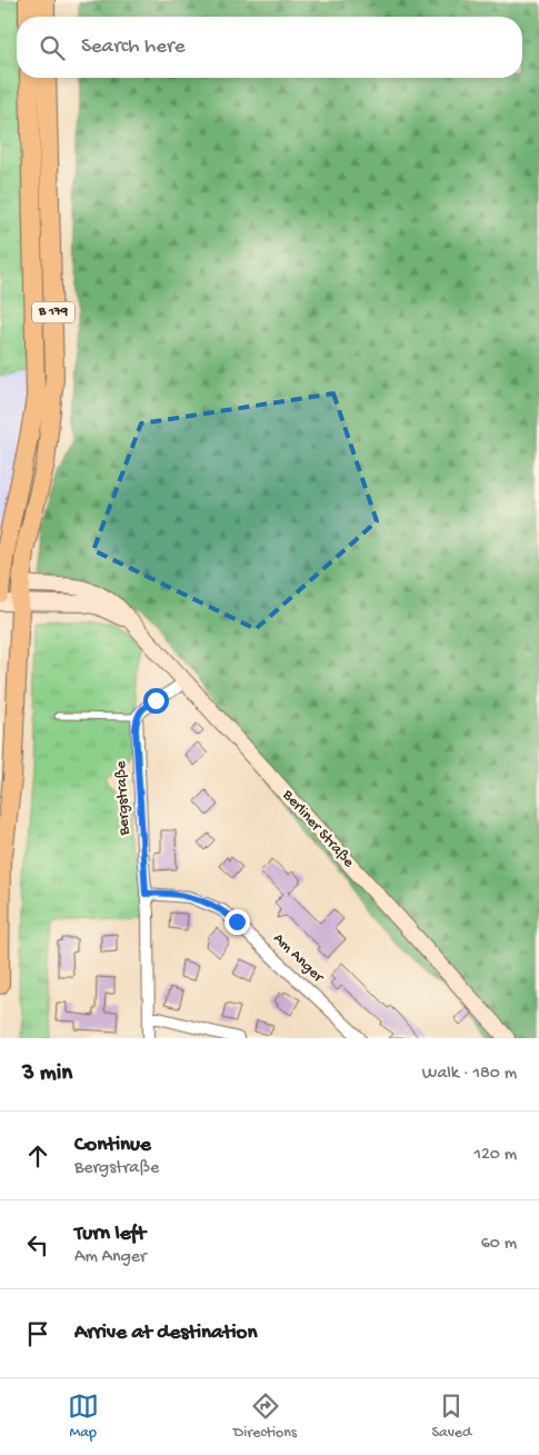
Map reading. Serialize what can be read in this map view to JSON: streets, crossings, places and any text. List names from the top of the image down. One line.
{"streets":{"main road":["B 179"],"street":["Bergstraße","Berliner Straße","Am Anger"]},"crossings":[["B 179","Berliner Straße"],["Bergstraße","Am Anger"]],"page":{"search":"Search here","heading":["3 min","Walk · 180 m"],"list":[["Continue","Bergstraße","120 m"],["Turn left","Am Anger","60 m"],"Arrive at destination"],"nav":["Map","Directions","Saved"]}}
